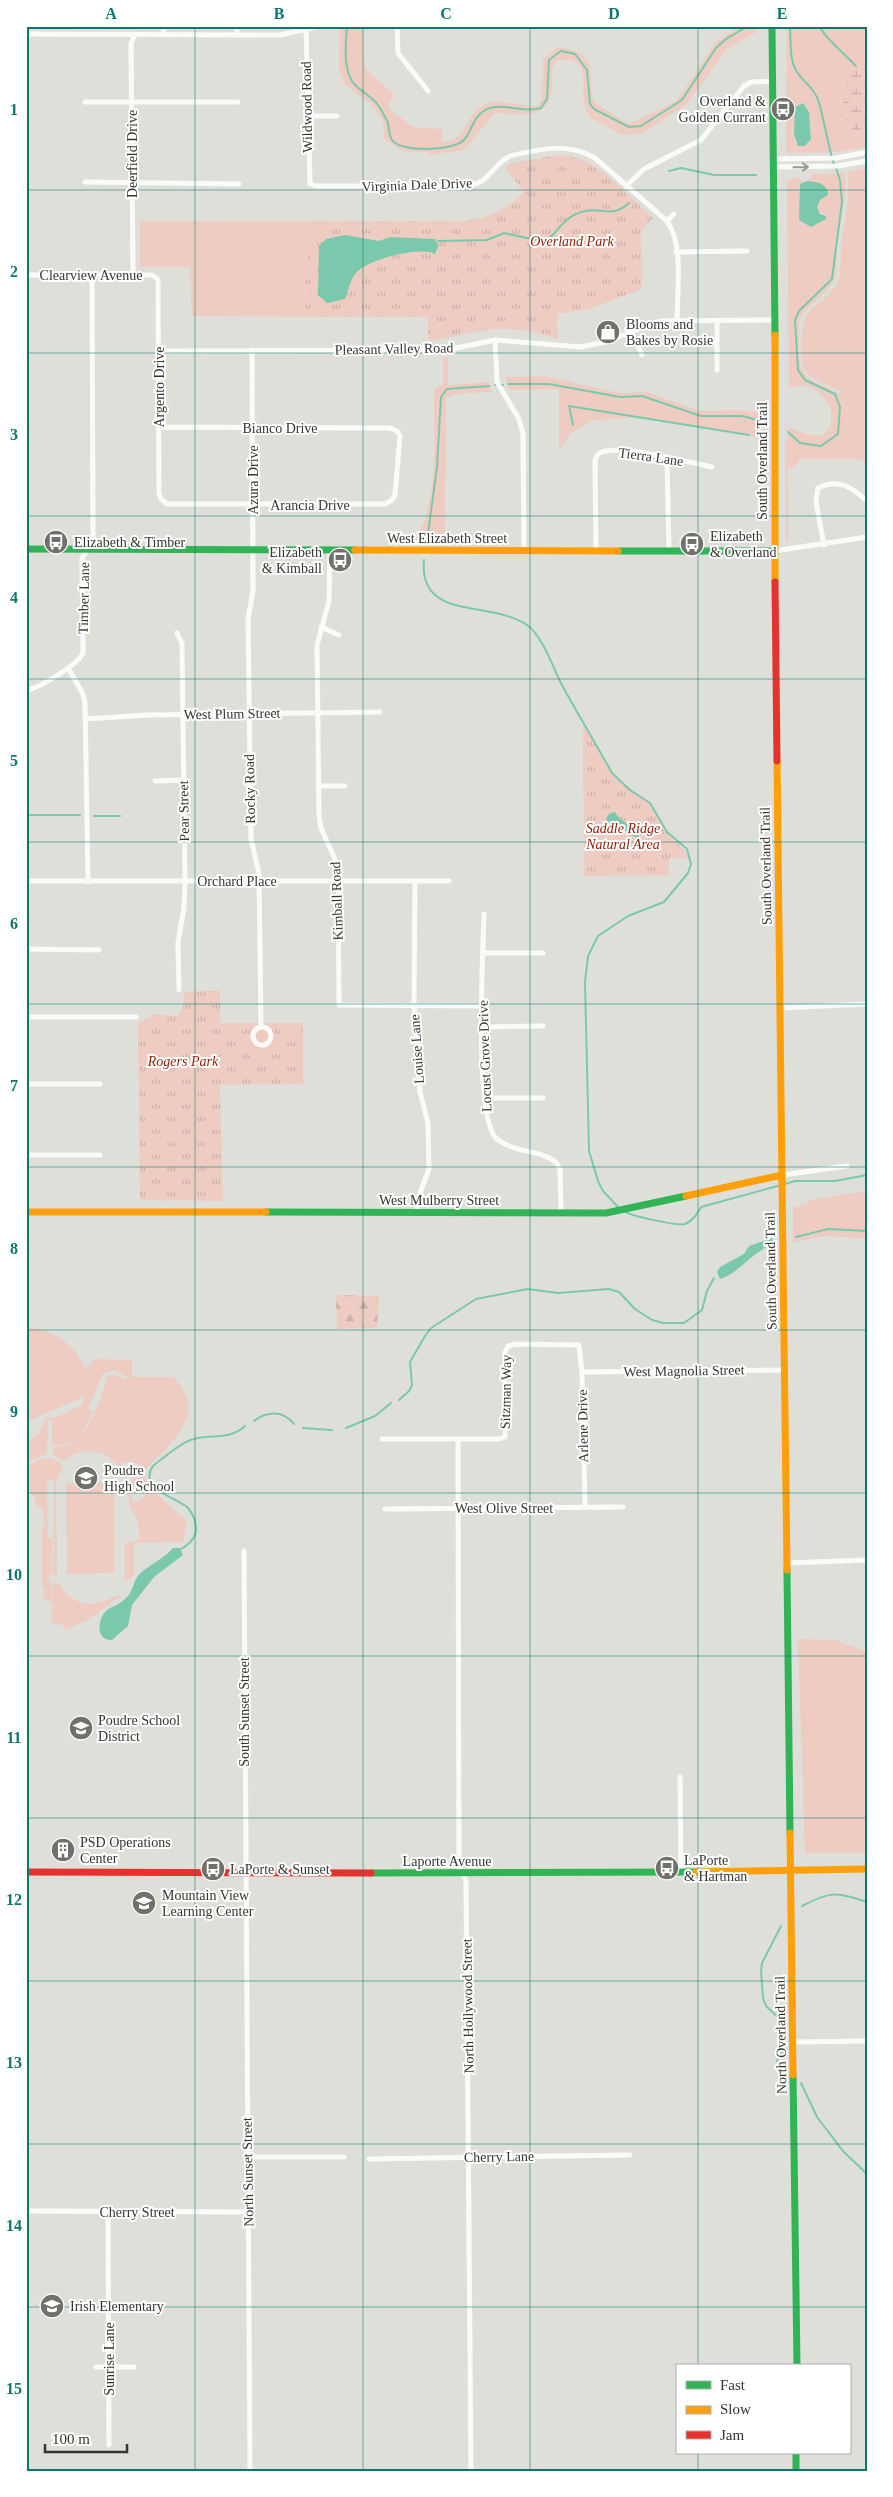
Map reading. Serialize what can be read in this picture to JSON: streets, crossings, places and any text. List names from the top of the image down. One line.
{"streets":{"main road":["South Overland Trail","West Elizabeth Street","West Mulberry Street","Laporte Avenue","North Overland Trail"],"street":["Wildwood Road","Deerfield Drive","Virginia Dale Drive","Clearview Avenue","Pleasant Valley Road","Argento Drive","Bianco Drive","Tierra Lane","Azura Drive","Arancia Drive","Timber Lane","West Plum Street","Rocky Road","Pear Street","Orchard Place","Kimball Road","Louise Lane","Locust Grove Drive","West Magnolia Street","Sitzman Way","Arlene Drive","West Olive Street","South Sunset Street","North Hollywood Street","Cherry Lane","North Sunset Street","Cherry Street","Sunrise Lane"]},"crossings":[["Wildwood Road","Virginia Dale Drive"],["Deerfield Drive","Clearview Avenue"],["Virginia Dale Drive","Pleasant Valley Road"],["Clearview Avenue","Argento Drive"],["Clearview Avenue","Timber Lane"],["Pleasant Valley Road","Argento Drive"],["Pleasant Valley Road","South Overland Trail"],["Pleasant Valley Road","Azura Drive"],["Argento Drive","Bianco Drive"],["Argento Drive","Arancia Drive"],["Bianco Drive","Azura Drive"],["Bianco Drive","Arancia Drive"],["Tierra Lane","West Elizabeth Street"],["South Overland Trail","West Elizabeth Street"],["South Overland Trail","West Mulberry Street"],["South Overland Trail","West Magnolia Street"],["South Overland Trail","North Overland Trail"],["Azura Drive","Arancia Drive"],["Azura Drive","West Elizabeth Street"],["Azura Drive","Rocky Road"],["West Elizabeth Street","Timber Lane"],["West Elizabeth Street","Rocky Road"],["West Elizabeth Street","Kimball Road"],["West Plum Street","Rocky Road"],["West Plum Street","Pear Street"],["West Plum Street","Kimball Road"],["Rocky Road","Orchard Place"],["Pear Street","Orchard Place"],["Orchard Place","Kimball Road"],["Orchard Place","Louise Lane"],["Kimball Road","Louise Lane"],["Kimball Road","Locust Grove Drive"],["Louise Lane","West Mulberry Street"],["Locust Grove Drive","West Mulberry Street"],["West Magnolia Street","Arlene Drive"],["Sitzman Way","Arlene Drive"],["Sitzman Way","North Hollywood Street"],["Arlene Drive","West Olive Street"],["West Olive Street","North Hollywood Street"],["South Sunset Street","Laporte Avenue"],["South Sunset Street","North Sunset Street"],["Laporte Avenue","North Hollywood Street"],["Laporte Avenue","North Overland Trail"],["Laporte Avenue","North Sunset Street"],["North Hollywood Street","Cherry Lane"],["North Sunset Street","Cherry Street"],["Cherry Street","Sunrise Lane"]],"parks":["Overland Park","Saddle Ridge Natural Area","Rogers Park"],"places":{"bus stop":["Overland & Golden Currant","Elizabeth & Timber","Elizabeth & Overland","Elizabeth & Kimball","LaPorte & Hartman","LaPorte & Sunset"],"shop":["Blooms and Bakes by Rosie"],"school or university":["Poudre High School","Poudre School District","Mountain View Learning Center","Irish Elementary"],"building":["PSD Operations Center"]},"legend":["Fast","Slow","Jam"],"scale_bar":"100 m","grid":{"columns":["A","B","C","D","E"],"rows":["1","2","3","4","5","6","7","8","9","10","11","12","13","14","15"]}}
